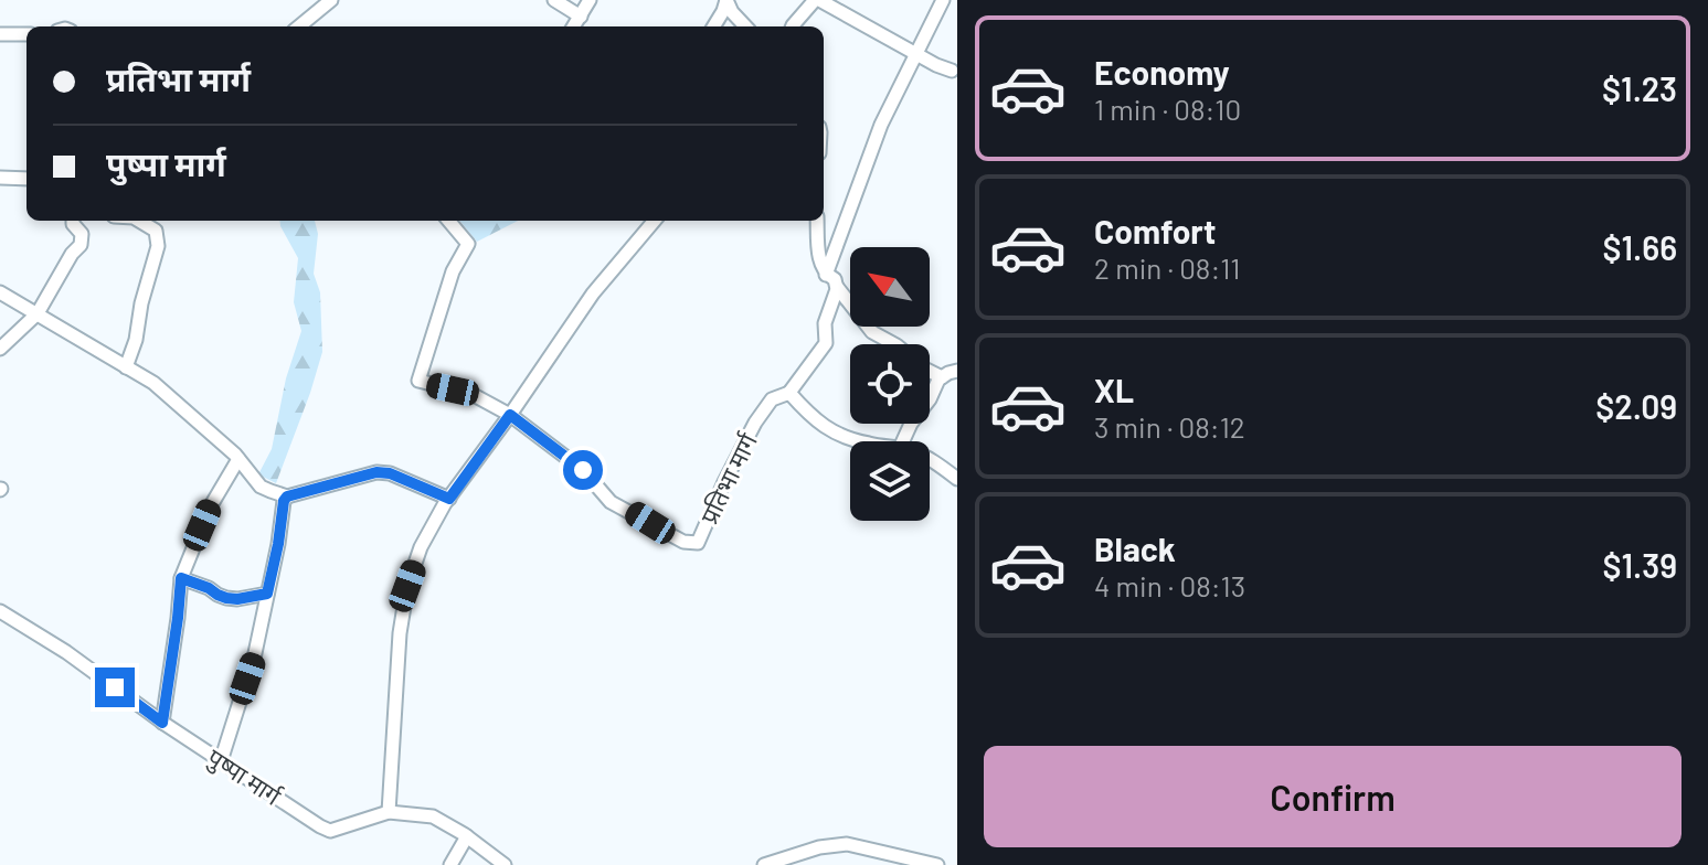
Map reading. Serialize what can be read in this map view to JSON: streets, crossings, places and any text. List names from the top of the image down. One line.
{"streets":{"street":["प्रतिभा मार्ग","पुष्पा मार्ग"]},"north":"top left","page":{"list":[{"name":"Economy","note":"1 min · 08:10","value":"$1.23"},{"name":"Comfort","note":"2 min · 08:11","value":"$1.66"},{"name":"XL","note":"3 min · 08:12","value":"$2.09"},{"name":"Black","note":"4 min · 08:13","value":"$1.39"}],"banner":["प्रतिभा मार्ग","पुष्पा मार्ग"],"buttons":"Confirm"}}
